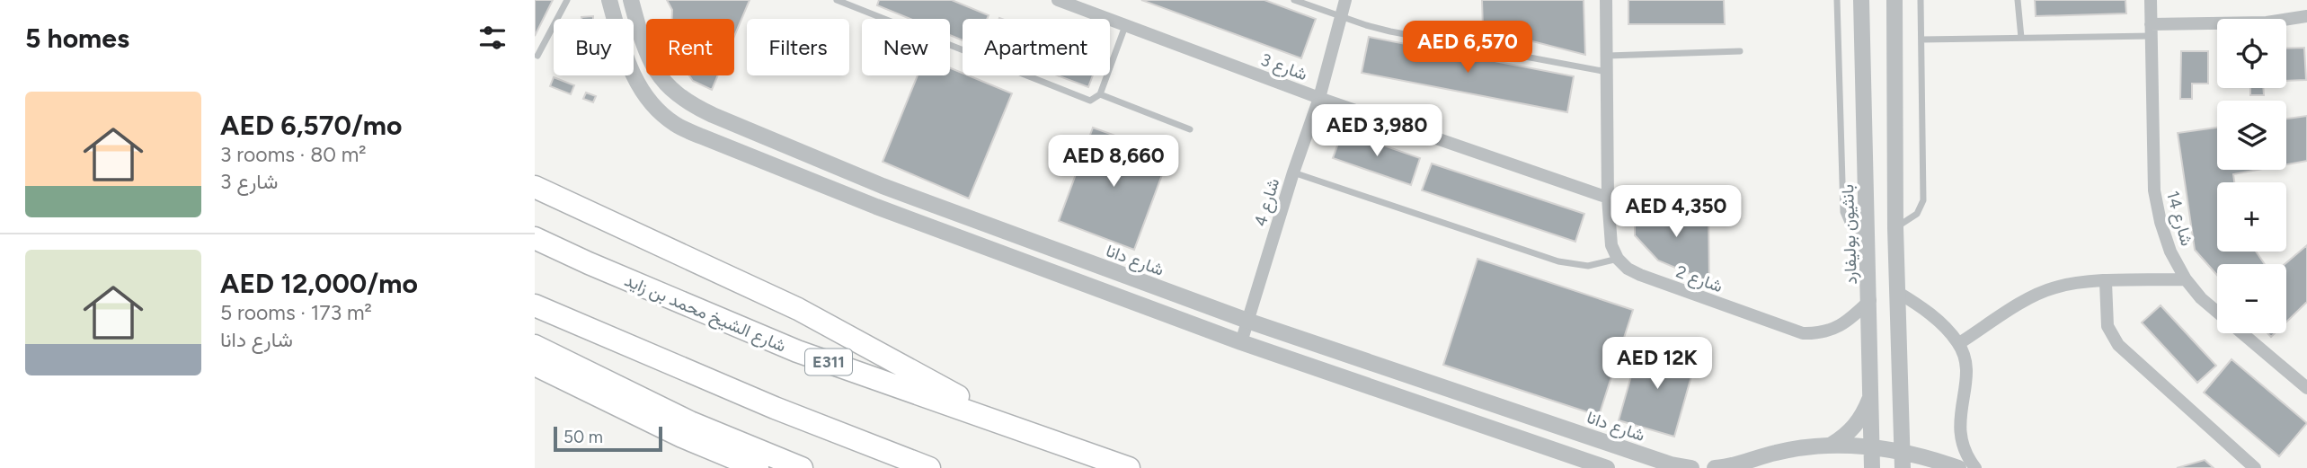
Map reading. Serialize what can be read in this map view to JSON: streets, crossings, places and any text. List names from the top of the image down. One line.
{"streets":{"highway":["شارع الشيخ محمد بن زايد","E311"],"street":["شارع 3","شارع 4","شارع 14","بانثيون بوليفارد","شارع دانا","شارع 2"]},"crossings":[["شارع 3","شارع 4"],["شارع 4","شارع دانا"],["بانثيون بوليفارد","شارع 2"]],"scale_bar":"50 m","page":{"heading":"5 homes","map_buttons":["+","−"],"chip":["Buy","Rent","Filters","New","Apartment"],"price":["AED 6,570","AED 3,980","AED 8,660","AED 4,350","AED 12K"],"list":[{"name":"AED 6,570/mo","note":"3 rooms · 80 m² · شارع 3"},{"name":"AED 12,000/mo","note":"5 rooms · 173 m² · شارع دانا"}],"scale":"50 m"}}
